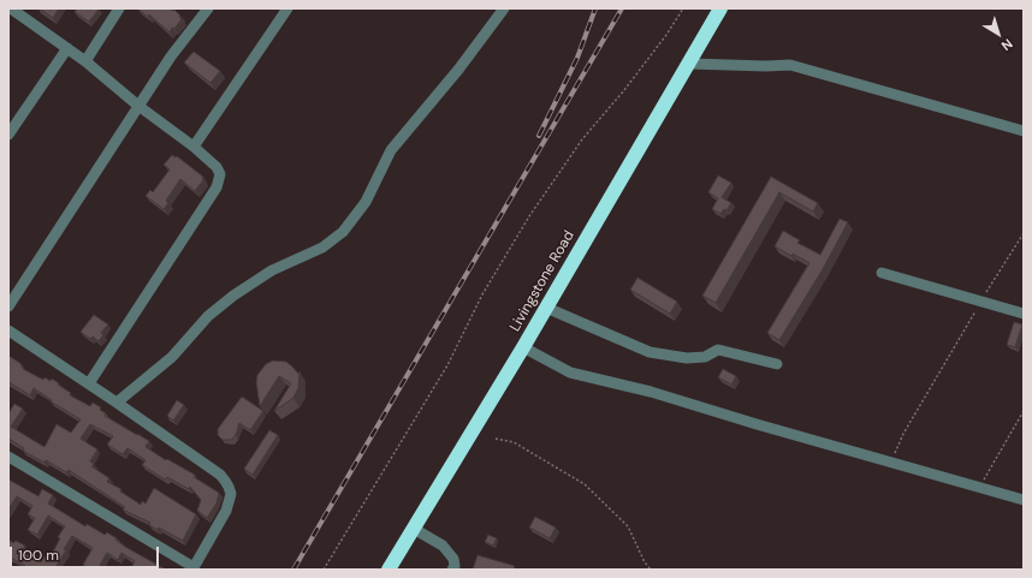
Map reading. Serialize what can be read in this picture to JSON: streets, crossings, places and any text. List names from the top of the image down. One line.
{"streets":{"highway":["Livingstone Road"]},"scale_bar":"100 m","north":"bottom right"}
